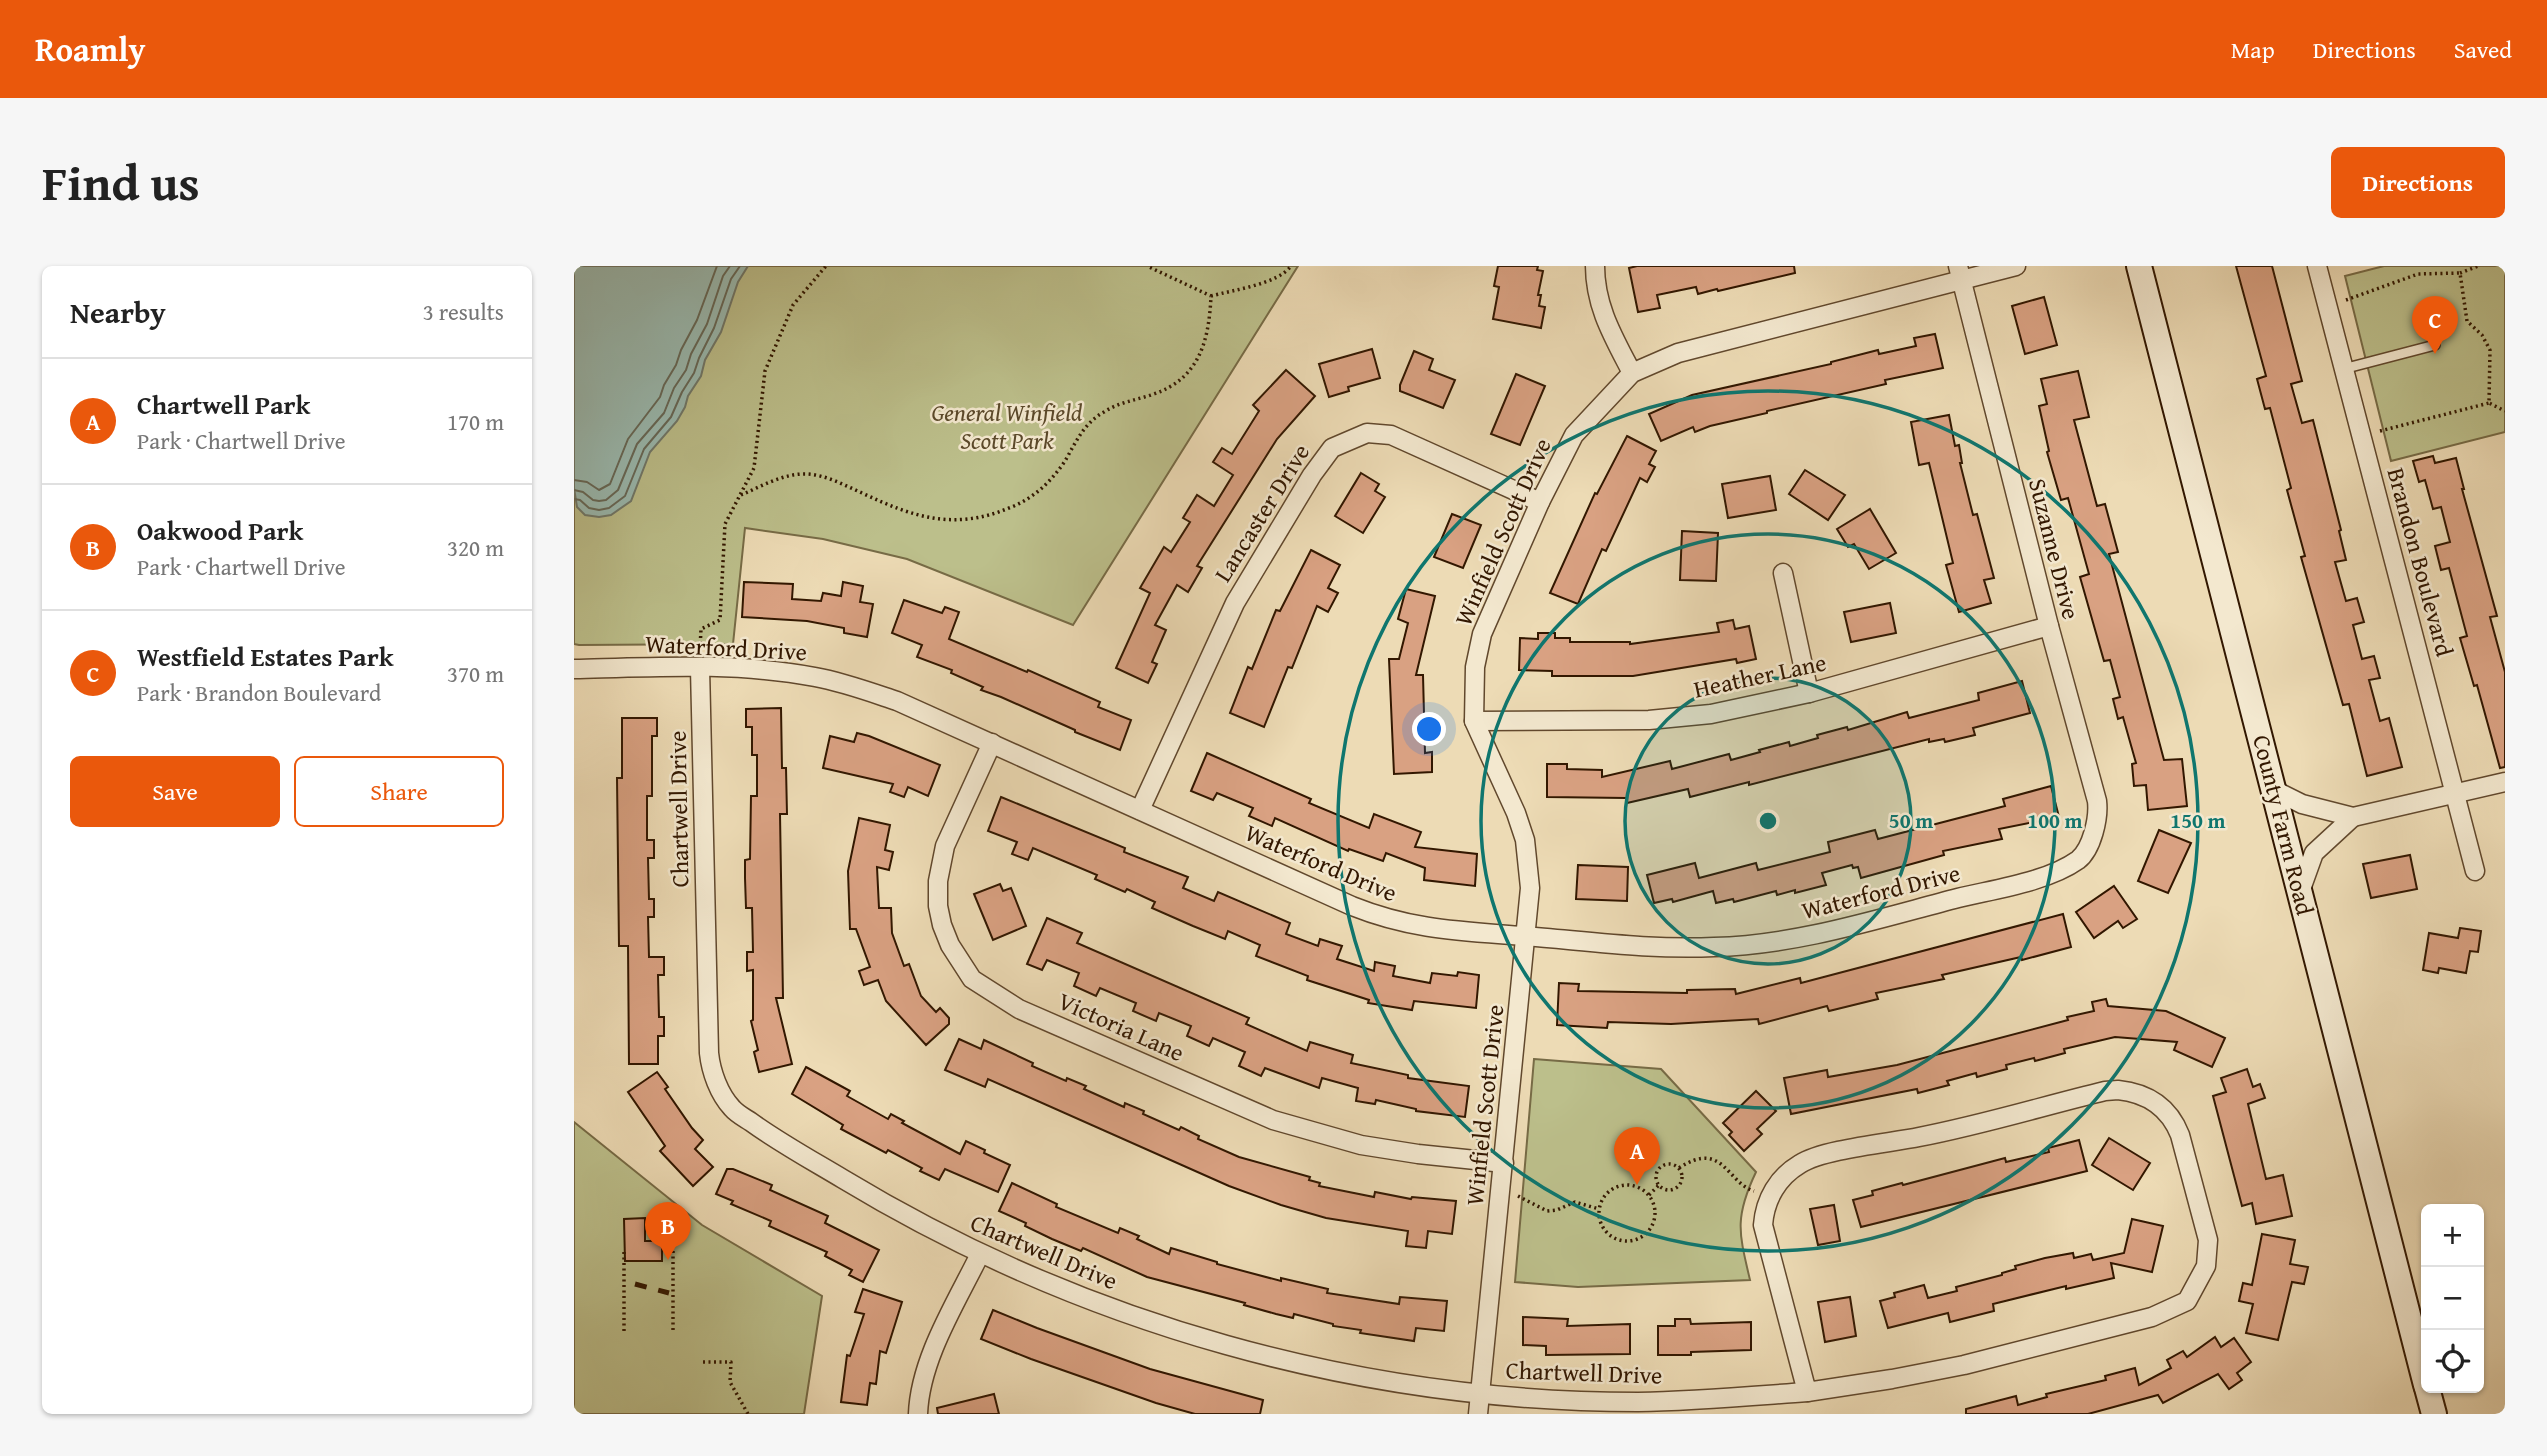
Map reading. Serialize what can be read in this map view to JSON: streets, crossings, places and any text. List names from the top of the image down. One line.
{"streets":{"main road":["County Farm Road"],"street":["Lancaster Drive","Winfield Scott Drive","Suzanne Drive","Brandon Boulevard","Waterford Drive","Heather Lane","Chartwell Drive","Victoria Lane"]},"crossings":[["Lancaster Drive","Winfield Scott Drive"],["Lancaster Drive","Waterford Drive"],["Winfield Scott Drive","Suzanne Drive"],["Winfield Scott Drive","Waterford Drive"],["Winfield Scott Drive","Heather Lane"],["Winfield Scott Drive","Chartwell Drive"],["Winfield Scott Drive","Victoria Lane"],["Suzanne Drive","Waterford Drive"],["Suzanne Drive","Heather Lane"],["Waterford Drive","Chartwell Drive"],["Waterford Drive","Victoria Lane"]],"parks":["General Winfield Scott Park"],"page":{"header":"Roamly","nav":["Map","Directions","Saved"],"title":"Find us","buttons":["Directions",["Save","Share"]],"heading":["Nearby","3 results"],"pins":["C","A","B"],"list":[{"mark":"A","name":"Chartwell Park","note":"Park · Chartwell Drive","value":"170 m"},{"mark":"B","name":"Oakwood Park","note":"Park · Chartwell Drive","value":"320 m"},{"mark":"C","name":"Westfield Estates Park","note":"Park · Brandon Boulevard","value":"370 m"}],"map_buttons":["+","−"]},"rings":["50 m","100 m","150 m"]}
